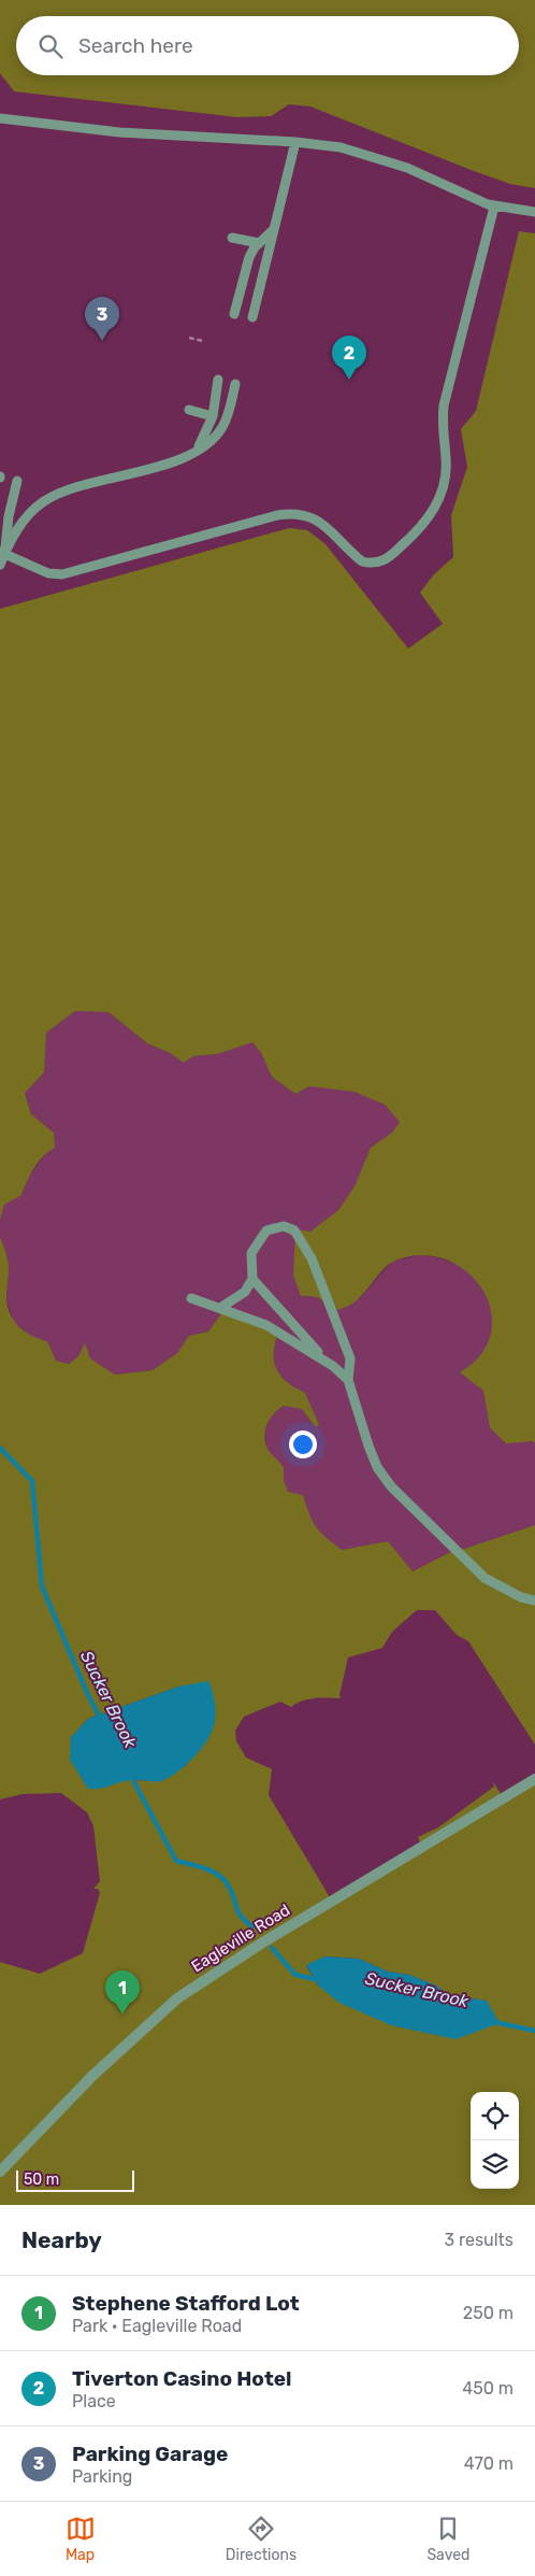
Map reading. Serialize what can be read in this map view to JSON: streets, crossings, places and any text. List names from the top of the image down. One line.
{"streets":{"street":["Eagleville Road"]},"water":["Sucker Brook"],"scale_bar":"50 m","page":{"search":"Search here","pins":["3","2","1"],"scale":"50 m","heading":["Nearby","3 results"],"list":[{"mark":"1","name":"Stephene Stafford Lot","note":"Park · Eagleville Road","value":"250 m"},{"mark":"2","name":"Tiverton Casino Hotel","note":"Place","value":"450 m"},{"mark":"3","name":"Parking Garage","note":"Parking","value":"470 m"}],"nav":["Map","Directions","Saved"]}}
